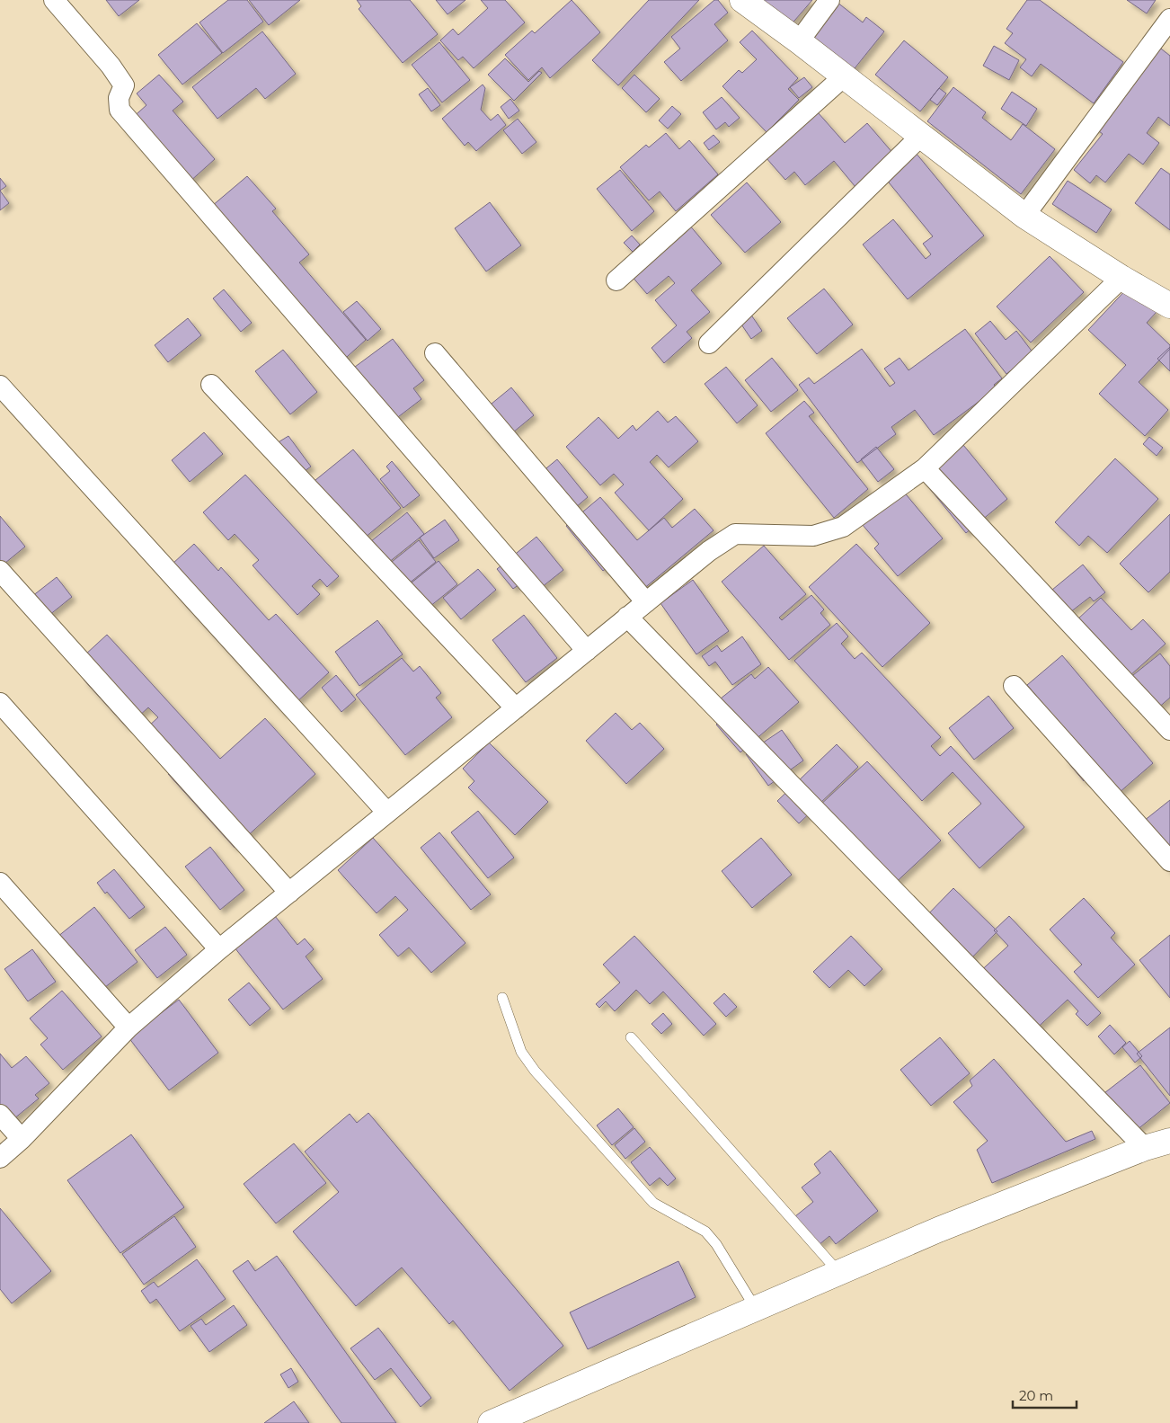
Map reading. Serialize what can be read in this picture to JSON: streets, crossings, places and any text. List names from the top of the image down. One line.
{"scale_bar":"20 m"}
